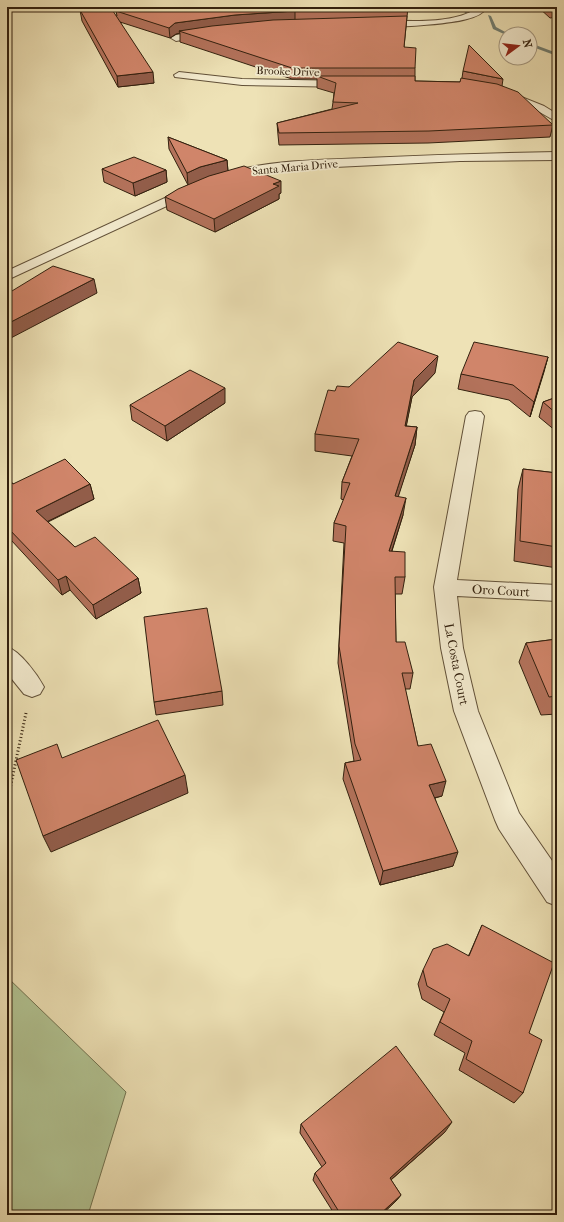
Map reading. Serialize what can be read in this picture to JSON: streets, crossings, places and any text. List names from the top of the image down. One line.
{"streets":{"street":["Brooke Drive","Santa Maria Drive","Oro Court","La Costa Court"]},"crossings":[["Oro Court","La Costa Court"]],"north":"right"}
